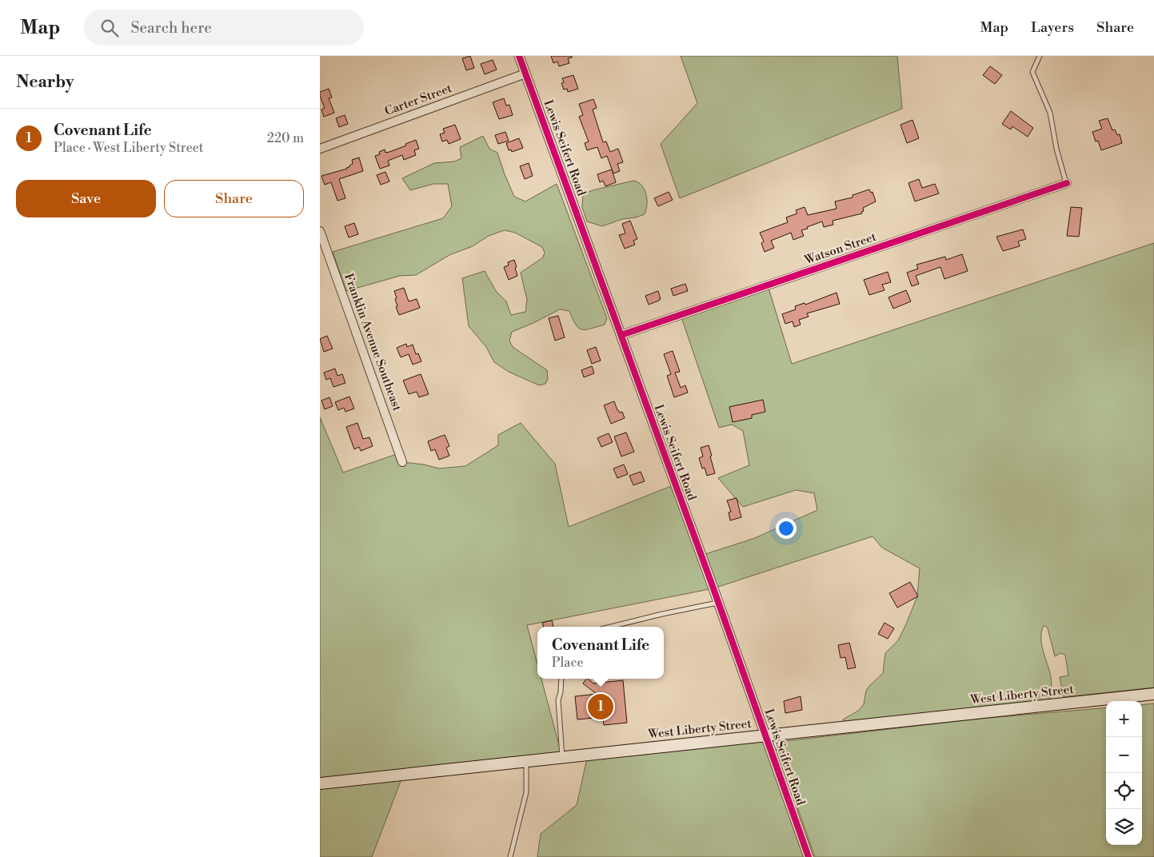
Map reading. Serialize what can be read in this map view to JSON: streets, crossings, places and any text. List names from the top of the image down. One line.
{"streets":{"main road":["West Liberty Street"],"street":["Carter Street","Lewis Seifert Road","Watson Street","Franklin Avenue Southeast"]},"crossings":[["Carter Street","Lewis Seifert Road"],["Lewis Seifert Road","Watson Street"],["Lewis Seifert Road","West Liberty Street"]],"page":{"header":"Map","search":"Search here","nav":["Map","Layers","Share"],"heading":"Nearby","list":[{"mark":"1","name":"Covenant Life","note":"Place · West Liberty Street","value":"220 m"}],"buttons":["Save","Share"],"popup":["Covenant Life","Place"],"pins":"1","map_buttons":["+","−"]}}
